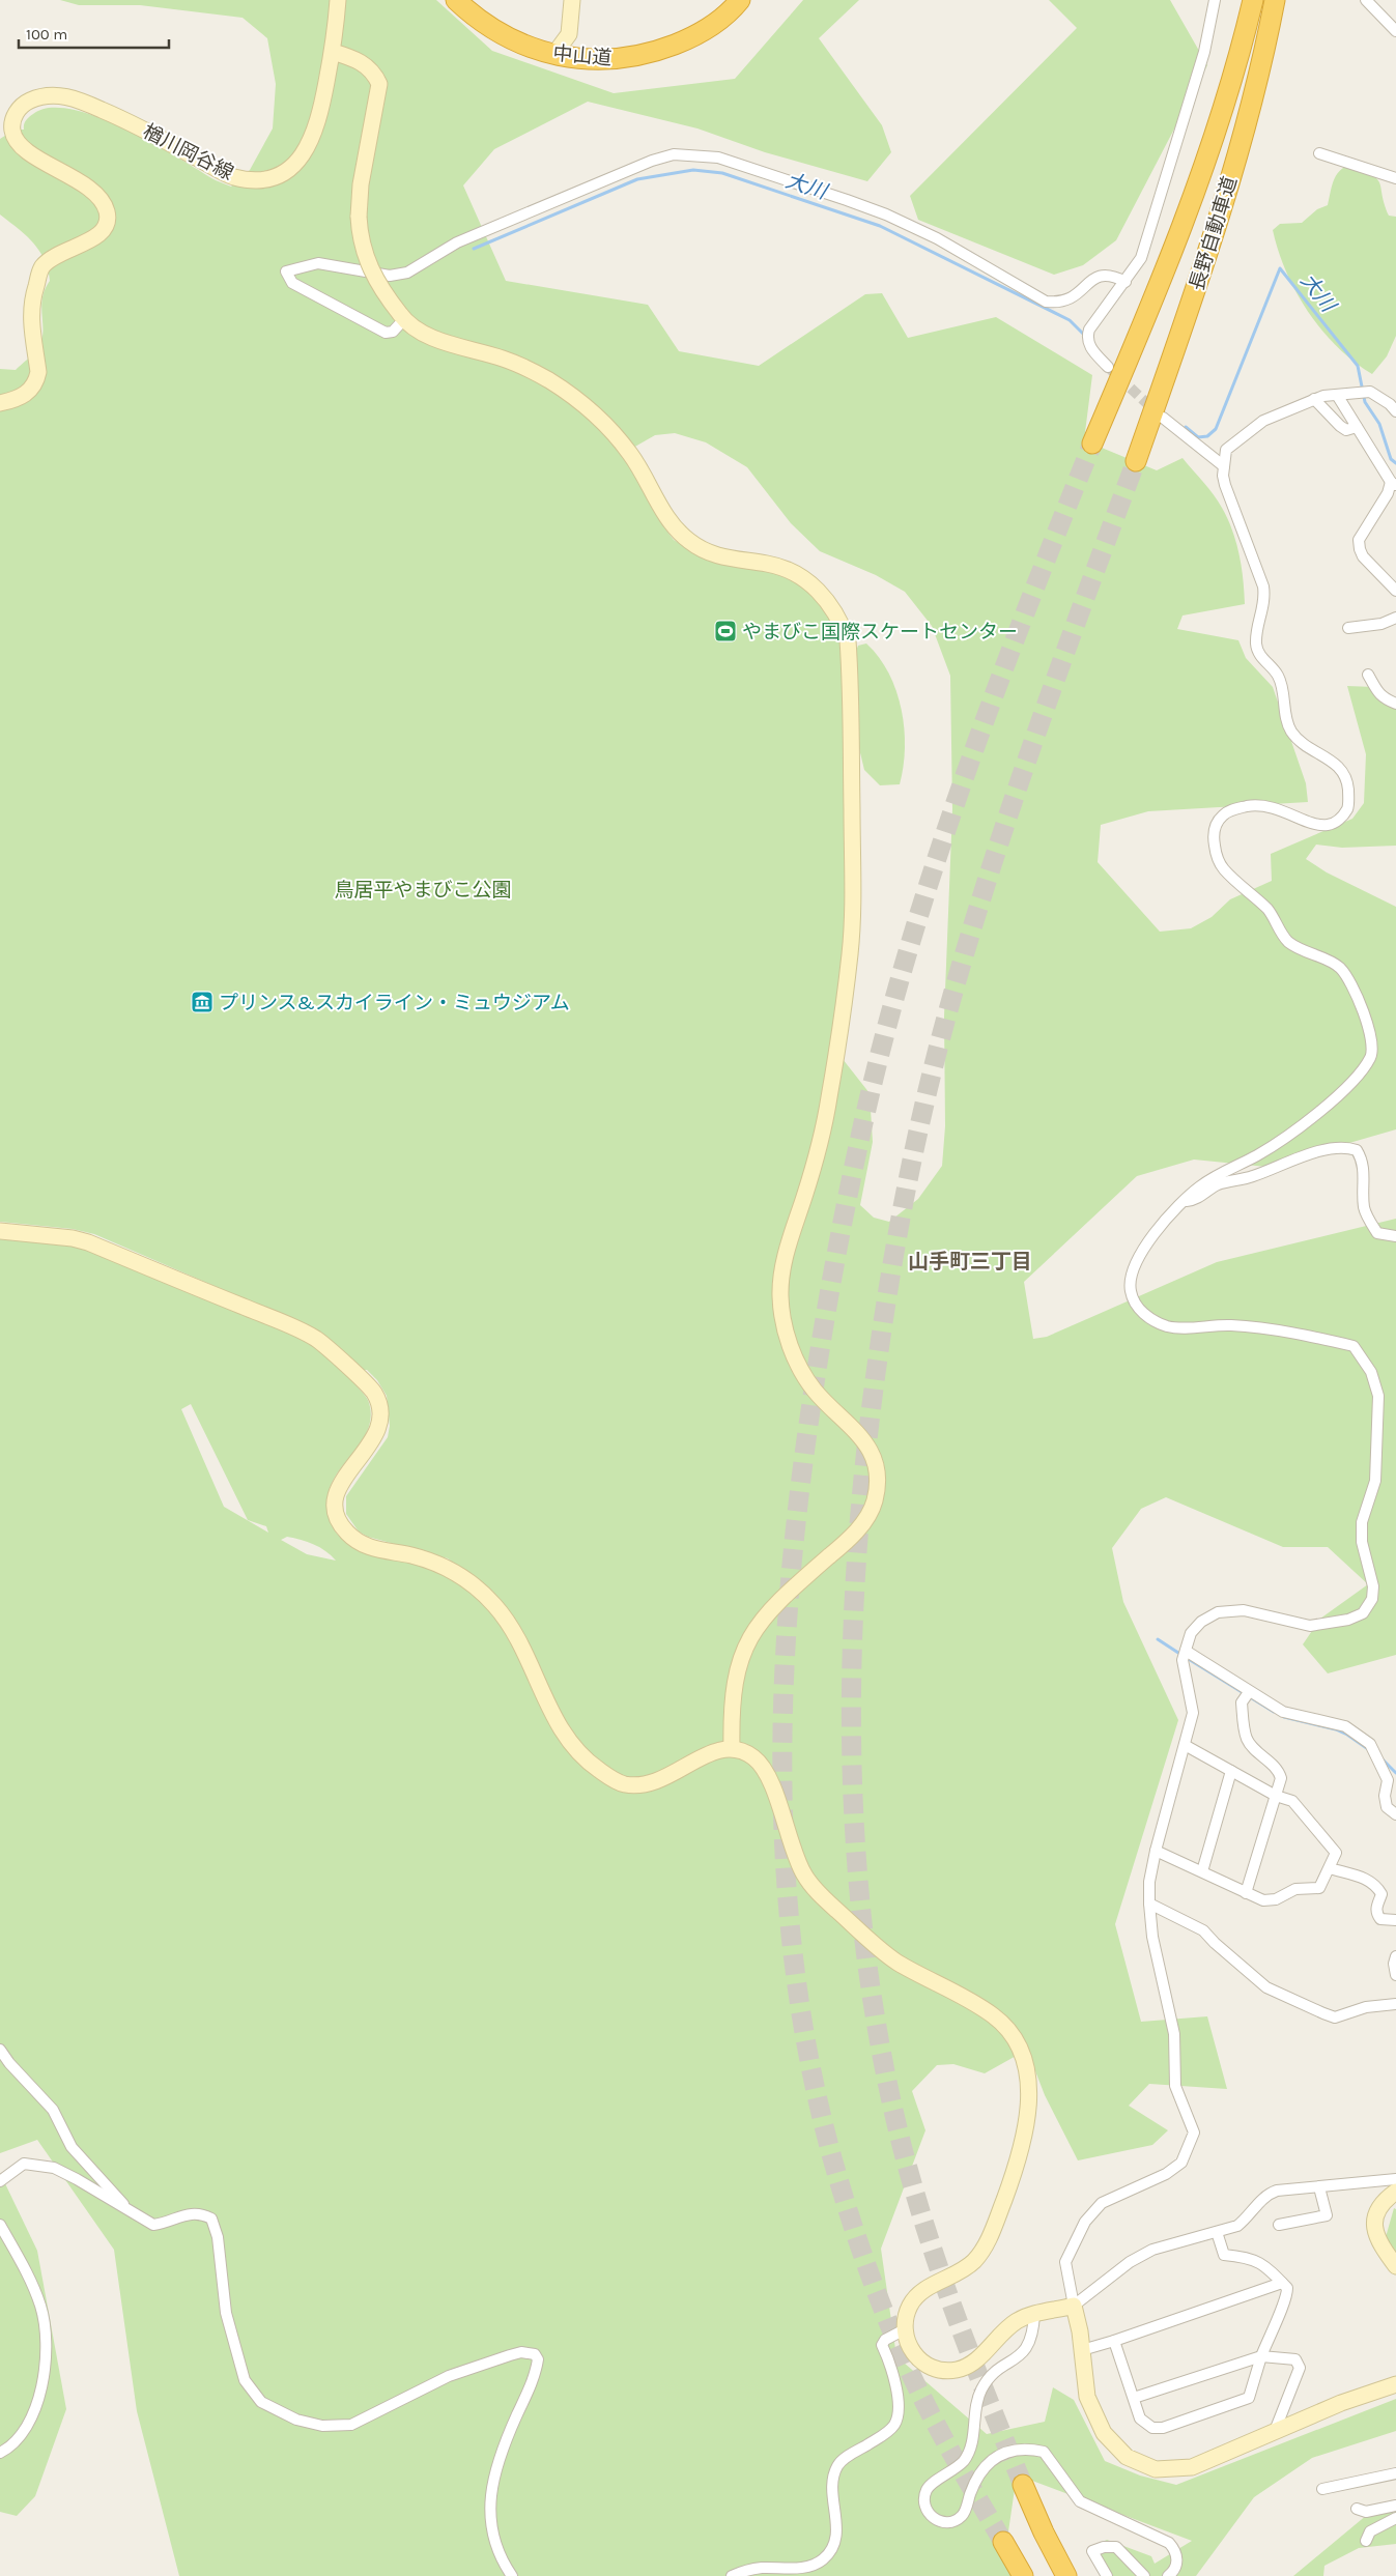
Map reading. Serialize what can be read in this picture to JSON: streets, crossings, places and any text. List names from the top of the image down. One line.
{"streets":{"highway":["中山道","長野自動車道"],"street":["楢川岡谷線"]},"districts":["山手町三丁目"],"water":["大川"],"parks":["鳥居平やまびこ公園"],"places":{"sports":["やまびこ国際スケートセンター"],"museum":["プリンス&スカイライン・ミュウジアム"]},"scale_bar":"100 m"}
